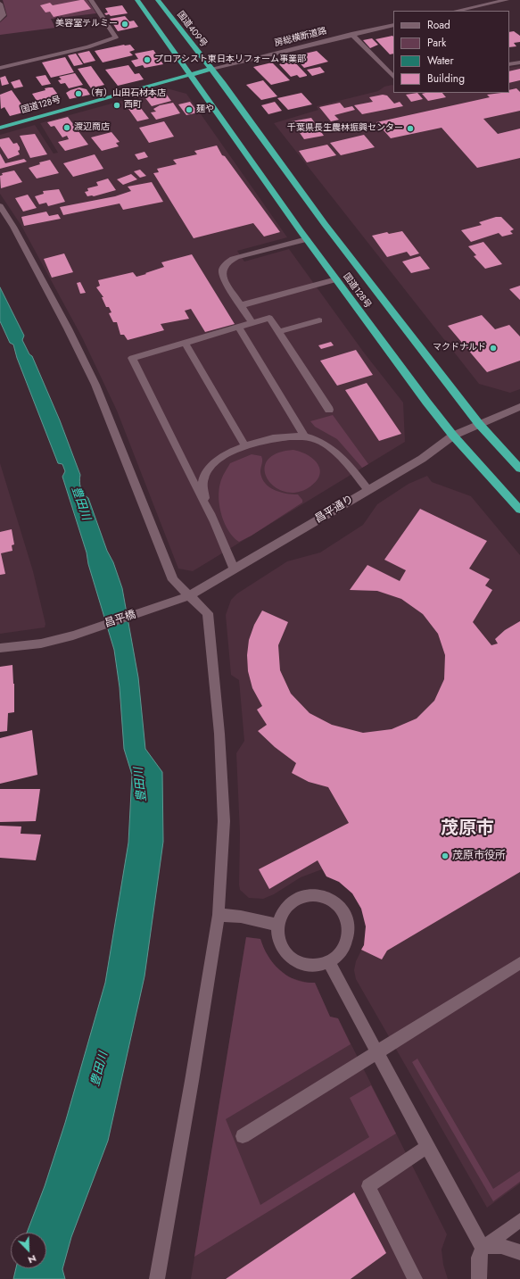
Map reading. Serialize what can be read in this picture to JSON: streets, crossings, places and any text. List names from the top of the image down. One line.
{"streets":{"highway":["国道409号","国道128号"],"street":["房総横断道路","昌平通り","昌平橋"]},"crossings":[["国道409号","房総横断道路"],["国道409号","国道128号"],["房総横断道路","国道128号"],["国道128号","昌平通り"],["昌平通り","昌平橋"]],"districts":["茂原市"],"water":["豊田川"],"places":["美容室テルミー","プロアシスト東日本リフォーム事業部","（有）山田石材本店","西町","麺や","渡辺商店","千葉県長生農林振興センター","マクドナルド","茂原市役所"],"legend":["Road","Park","Water","Building"],"north":"bottom right"}
